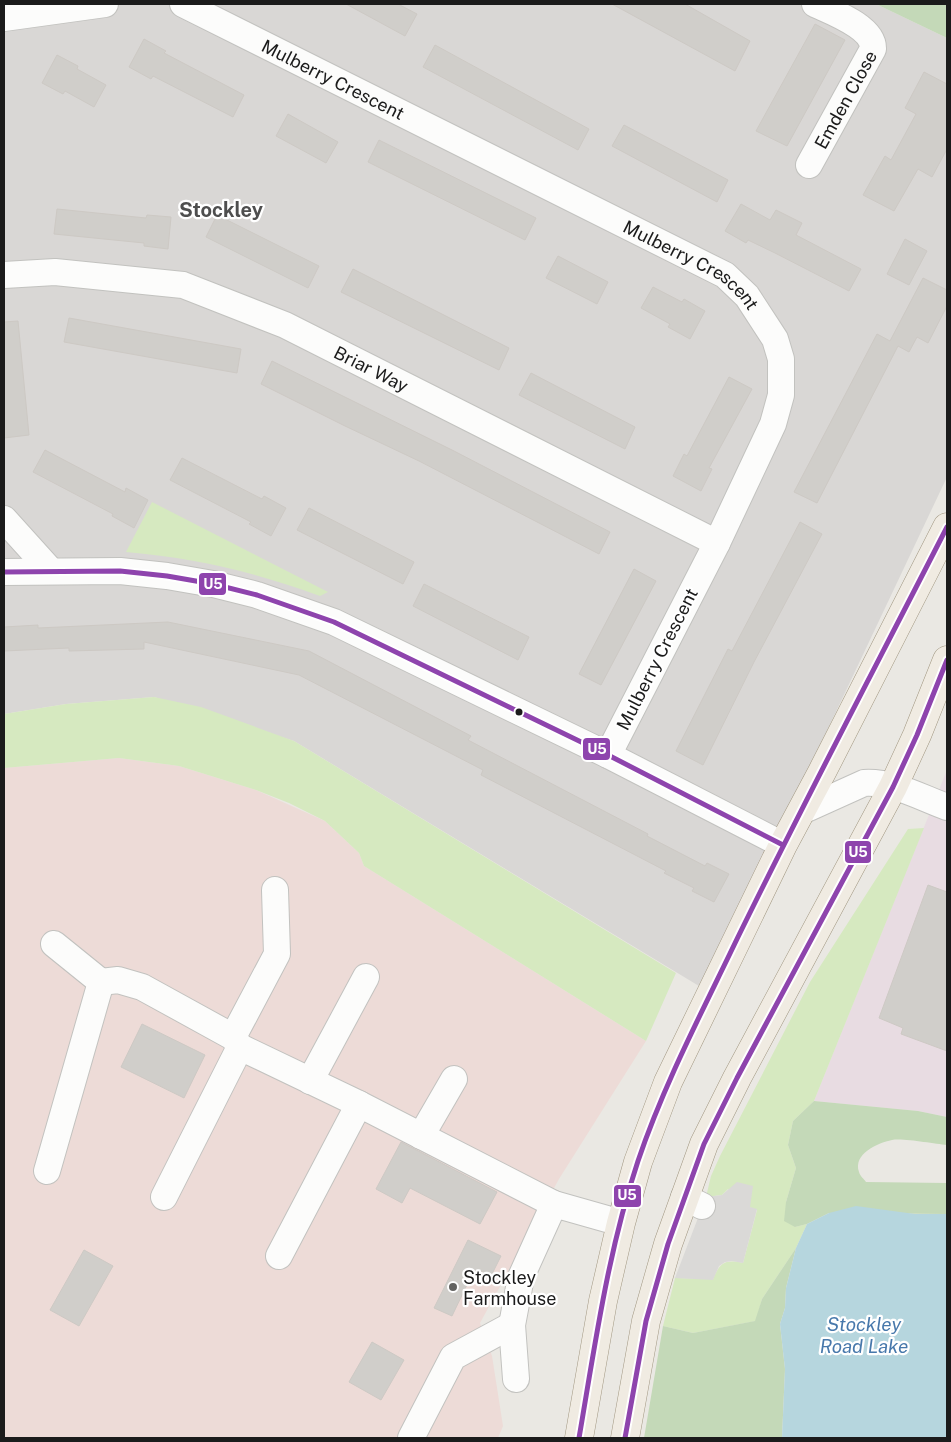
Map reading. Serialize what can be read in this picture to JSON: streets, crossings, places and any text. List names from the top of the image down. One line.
{"streets":{"street":["Mulberry Crescent","Emden Close","Briar Way"]},"crossings":[["Mulberry Crescent","Briar Way"]],"districts":["Stockley"],"water":["Stockley Road Lake"],"places":["Stockley Farmhouse"],"lines":["transit line U5"]}
